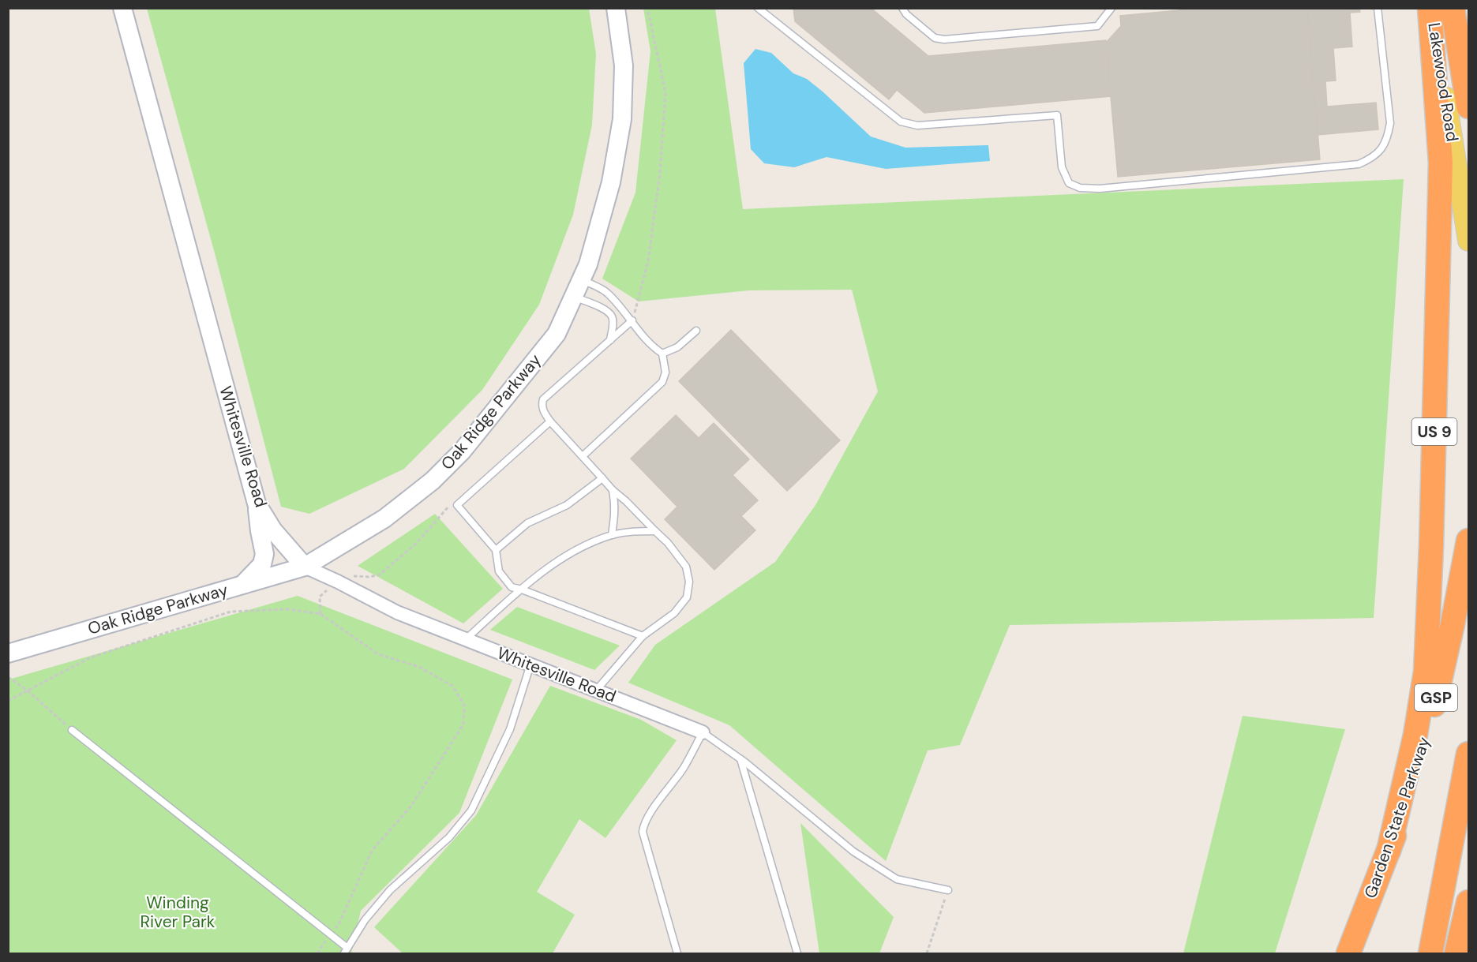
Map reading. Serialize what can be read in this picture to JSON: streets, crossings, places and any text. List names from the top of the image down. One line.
{"streets":{"highway":["Lakewood Road","US 9","GSP","Garden State Parkway"],"main road":["Oak Ridge Parkway","Whitesville Road"]},"crossings":[["Lakewood Road","US 9"],["Oak Ridge Parkway","Whitesville Road"],["US 9","Garden State Parkway"]],"parks":["Winding River Park"]}
